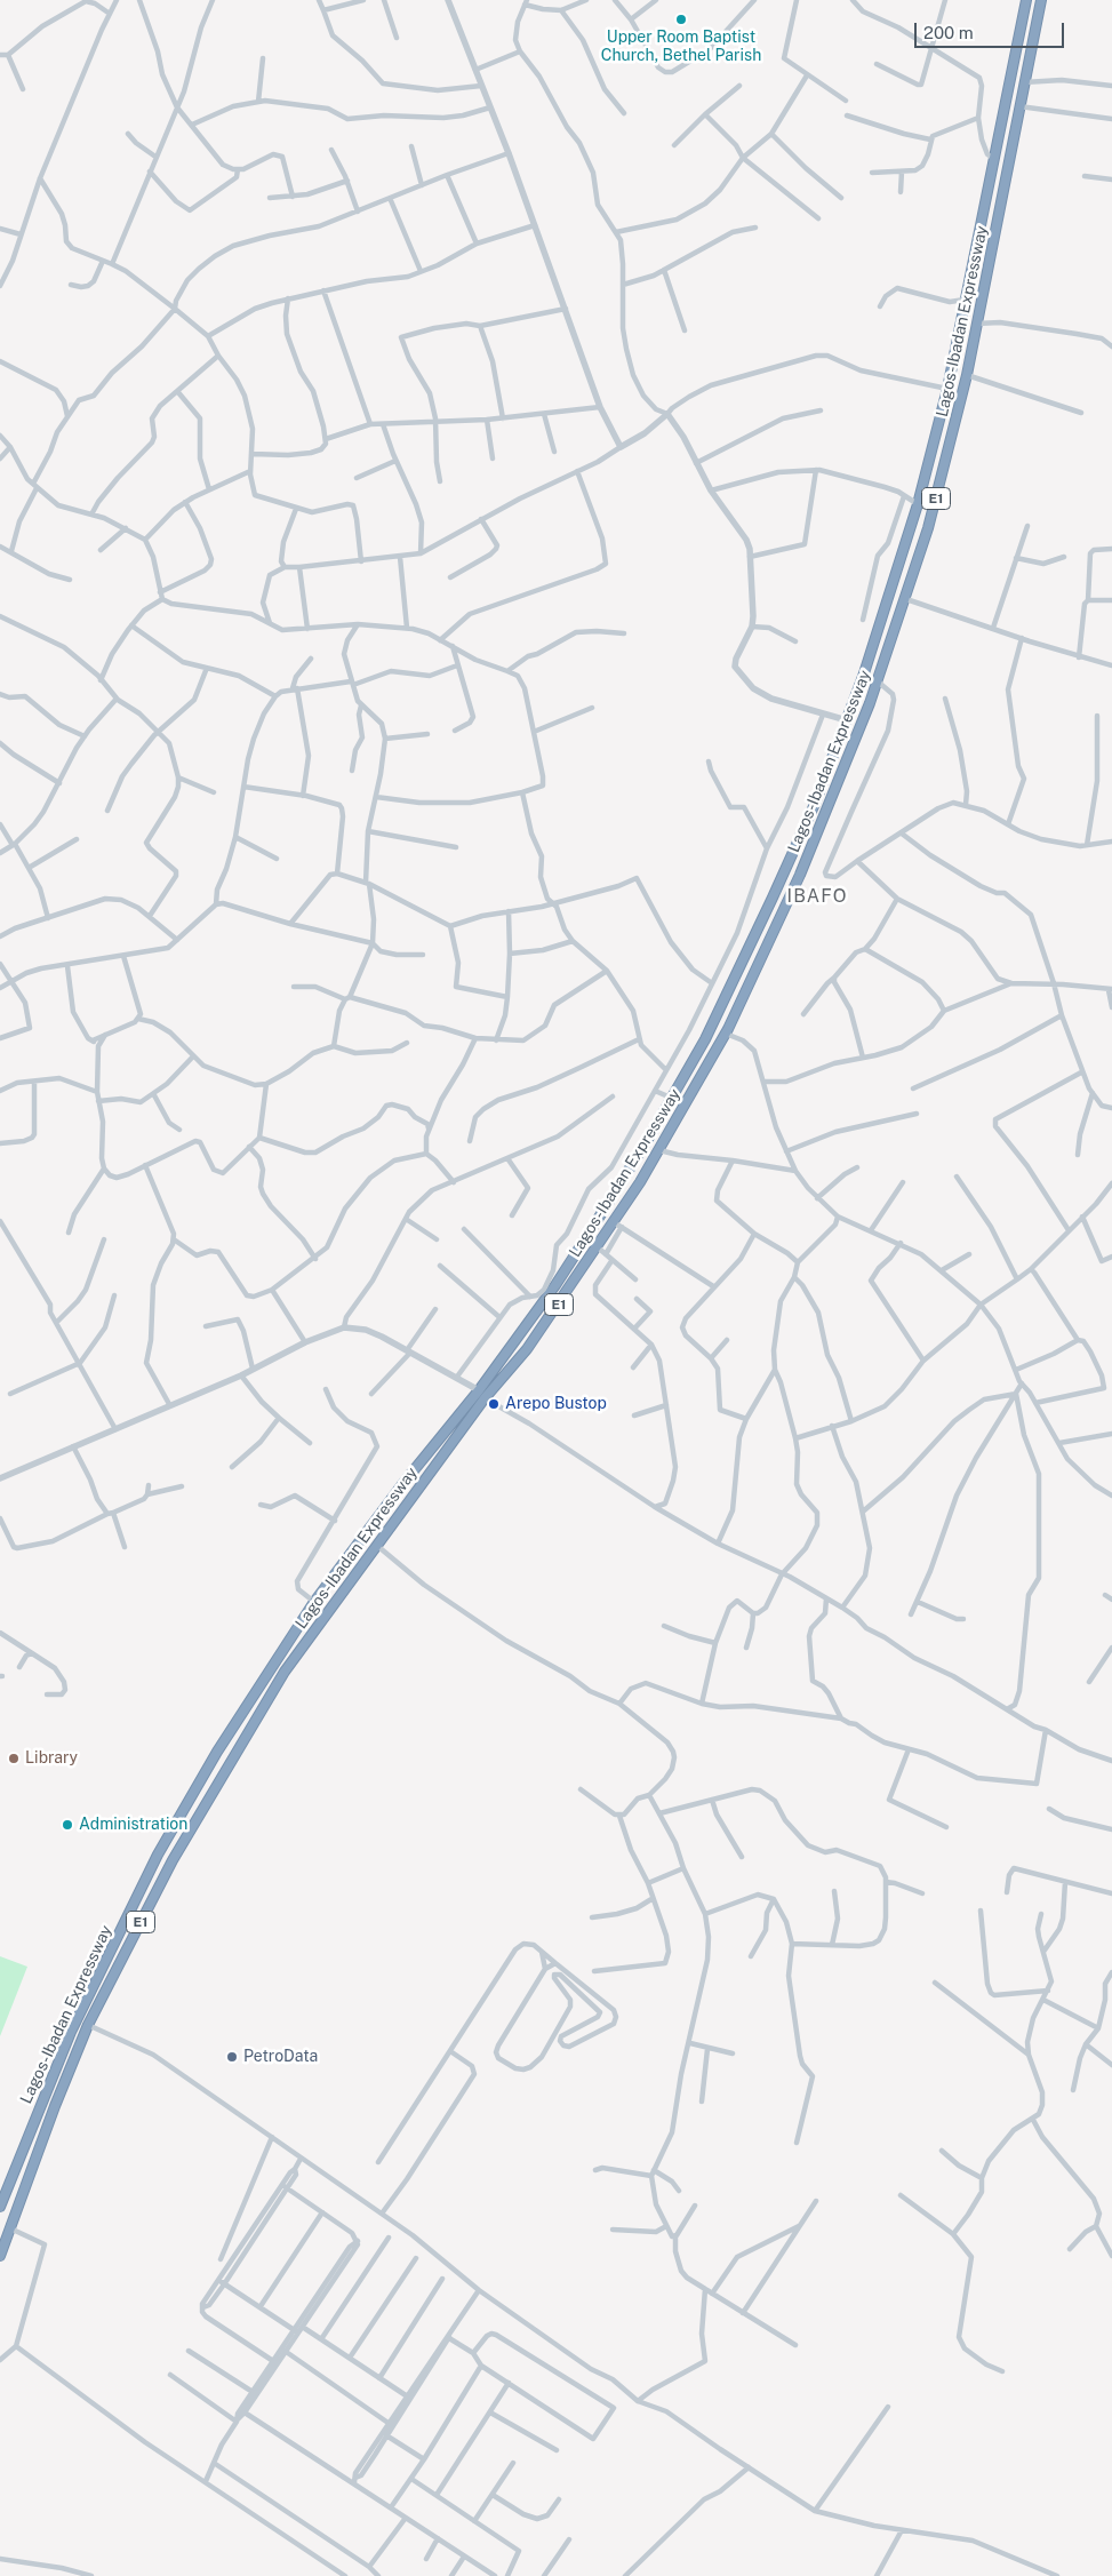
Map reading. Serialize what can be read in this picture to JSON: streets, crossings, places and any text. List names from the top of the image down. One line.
{"streets":{"highway":["Lagos-Ibadan Expressway","E1"]},"districts":["IBAFO"],"places":["Upper Room Baptist Church, Bethel Parish","Arepo Bustop","Library","Administration","PetroData"],"scale_bar":"200 m"}
